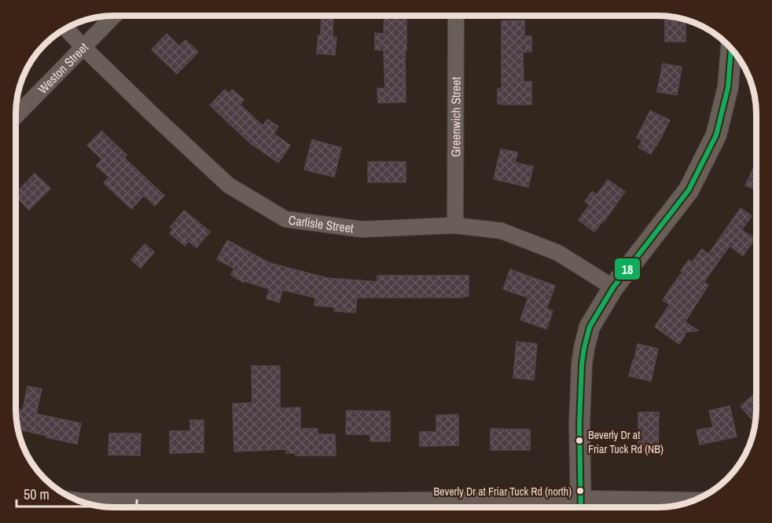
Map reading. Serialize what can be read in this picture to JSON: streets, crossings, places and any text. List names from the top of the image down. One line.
{"streets":{"street":["Weston Street","Greenwich Street","Carlisle Street"]},"crossings":[["Weston Street","Carlisle Street"],["Greenwich Street","Carlisle Street"]],"places":["Beverly Dr at Friar Tuck Rd (NB)","Beverly Dr at Friar Tuck Rd (north)"],"lines":["transit line 18"],"scale_bar":"50 m"}
